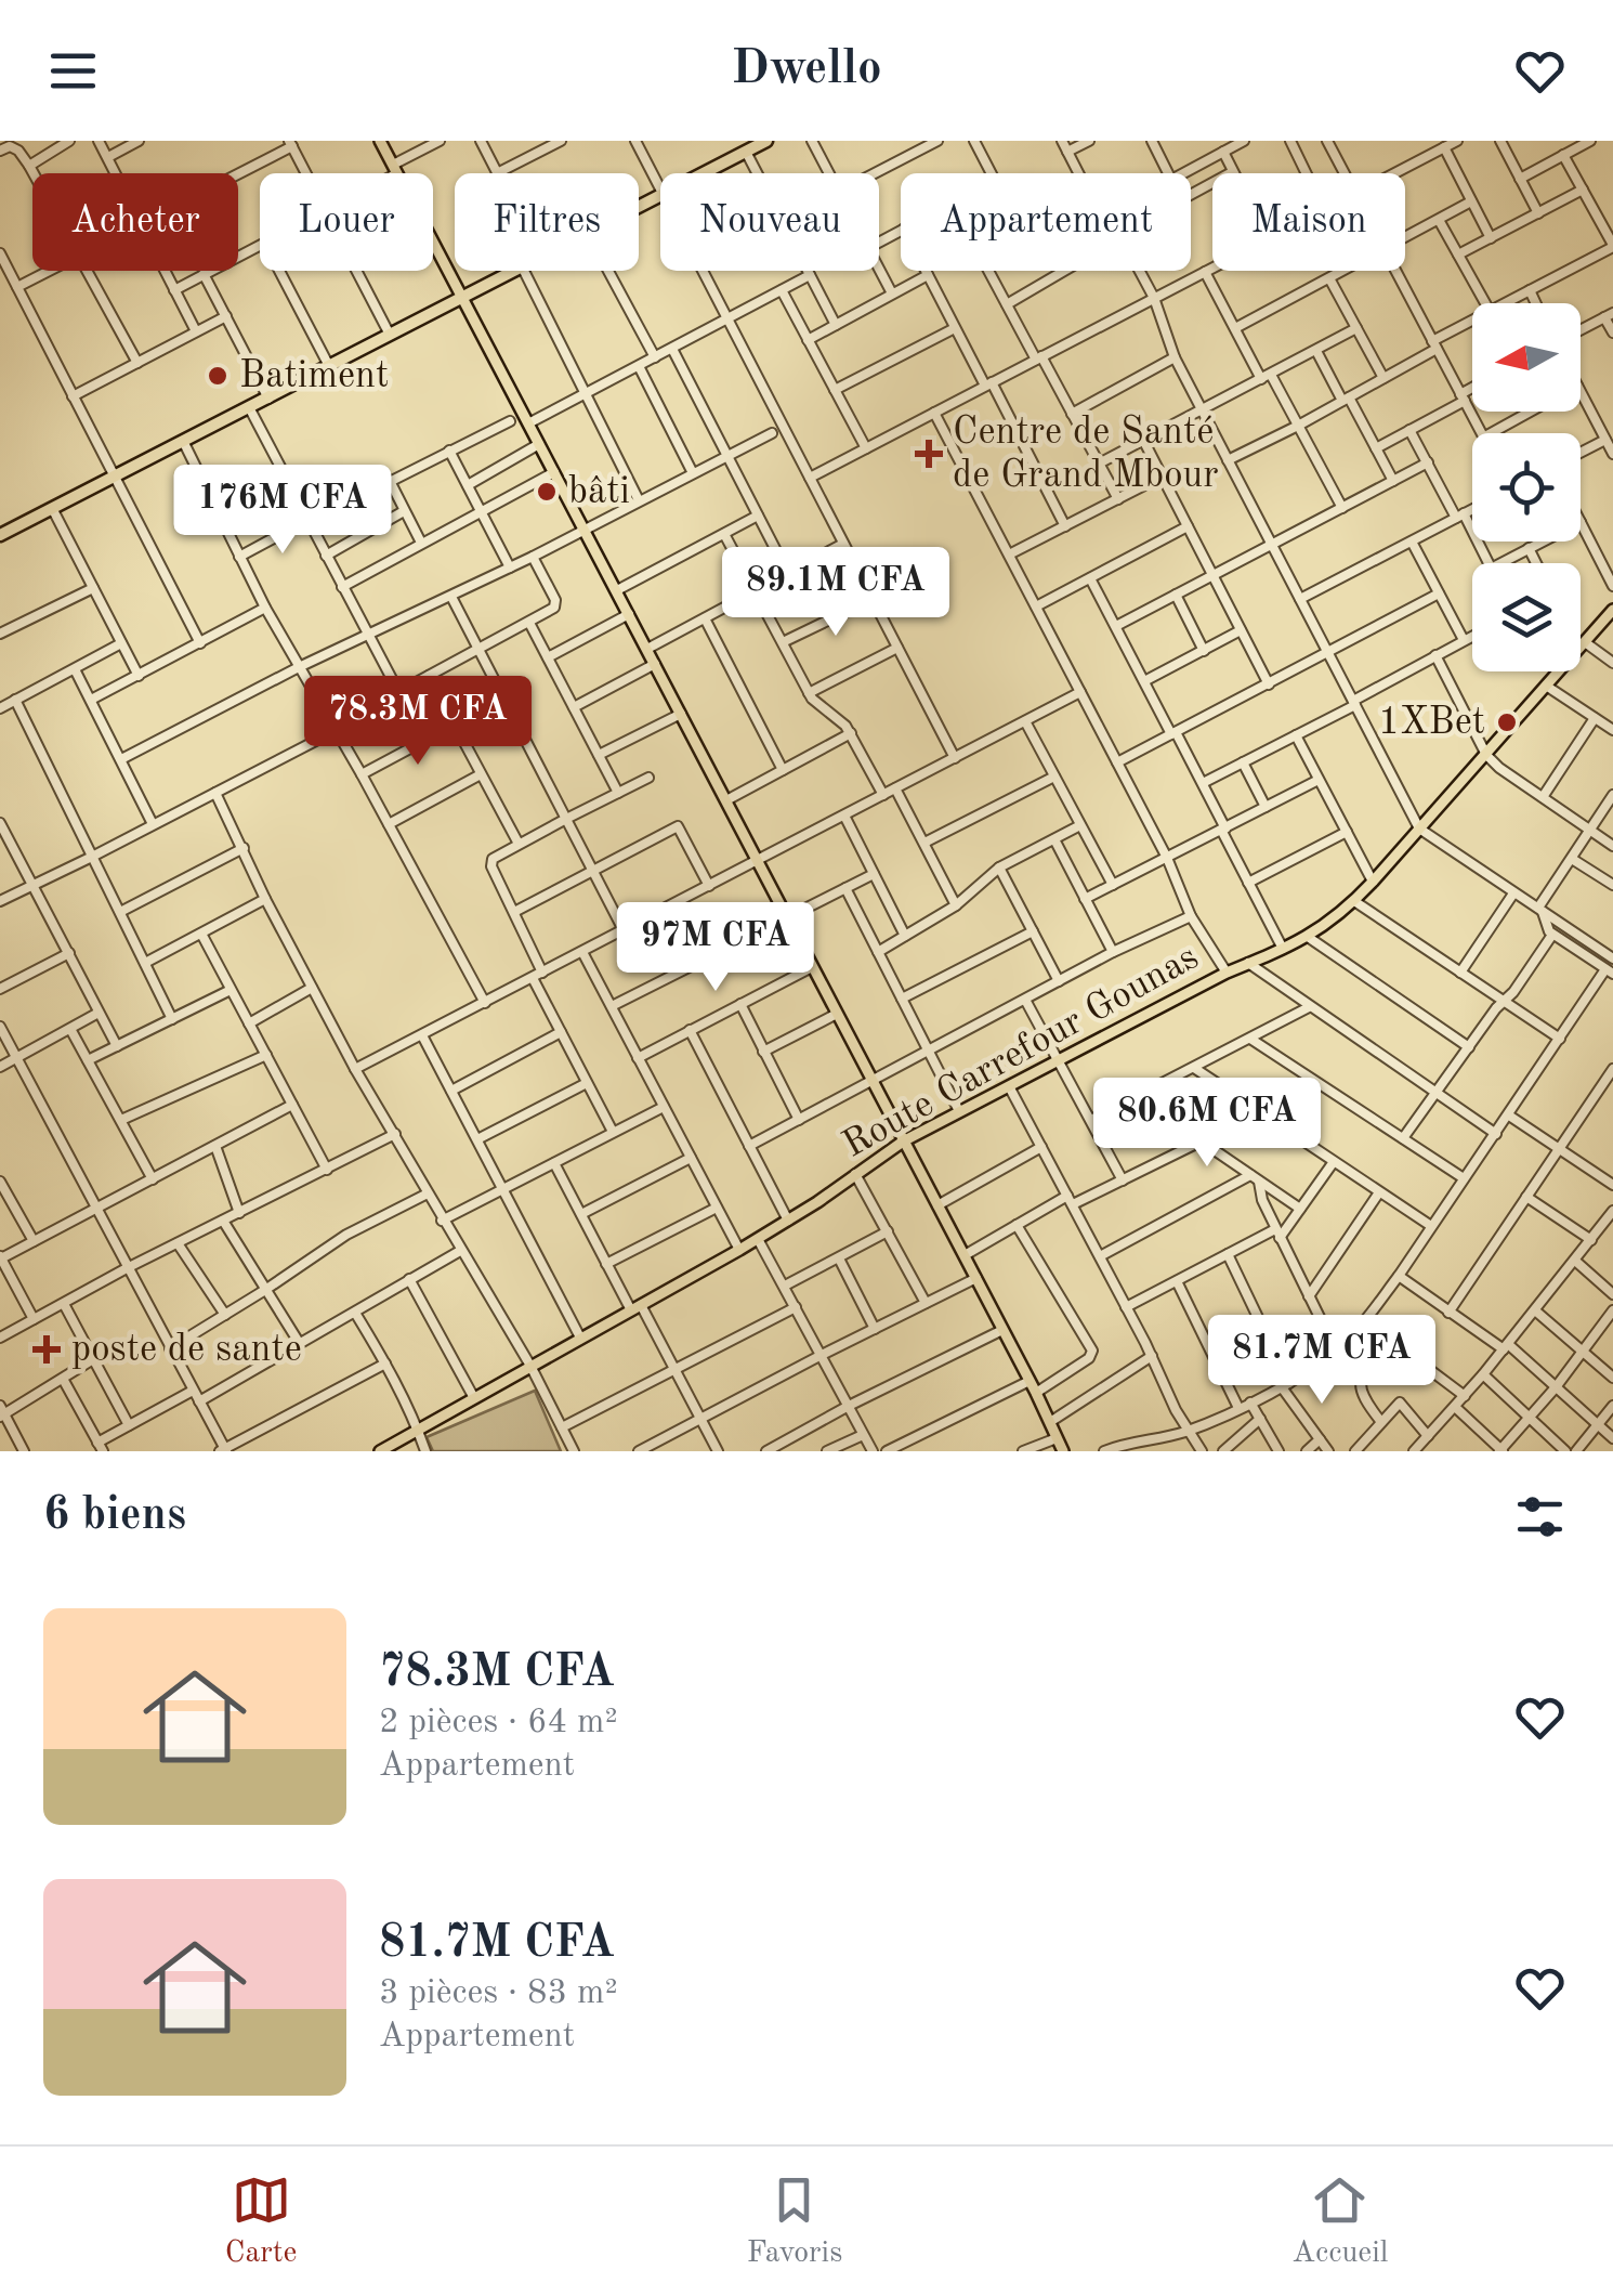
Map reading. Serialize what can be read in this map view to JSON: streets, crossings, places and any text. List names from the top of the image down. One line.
{"streets":{"main road":["Route Carrefour Gounas"]},"places":{"other":["Batiment","bâti","1XBet"],"health":["Centre de Santé de Grand Mbour","poste de sante"]},"north":"left","page":{"header":"Dwello","chip":["Acheter","Louer","Filtres","Nouveau","Appartement","Maison"],"price":["176M CFA","89.1M CFA","78.3M CFA","97M CFA","80.6M CFA","81.7M CFA"],"heading":"6 biens","list":[{"name":"78.3M CFA","note":"2 pièces · 64 m² · Appartement"},{"name":"81.7M CFA","note":"3 pièces · 83 m² · Appartement"}],"tabs":["Carte","Favoris","Accueil"]}}
